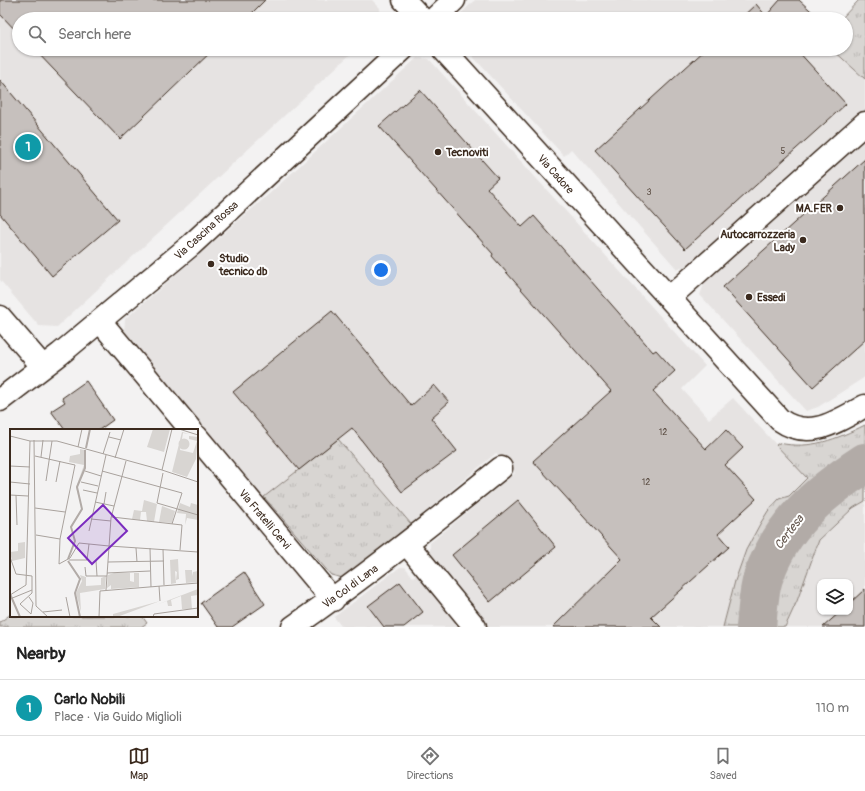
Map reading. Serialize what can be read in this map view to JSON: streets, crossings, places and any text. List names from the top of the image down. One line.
{"streets":{"street":["Via Cadore","Via Cascina Rossa","Via Fratelli Cervi","Via Col di Lana"]},"crossings":[["Via Fratelli Cervi","Via Col di Lana"]],"water":["Certesa"],"places":["Tecnoviti","MA.FER","Autocarrozzeria Lady","Studio tecnico db","Essedi"],"house_numbers":["5","3","12","12"],"page":{"search":"Search here","pins":"1","heading":"Nearby","list":[{"mark":"1","name":"Carlo Nobili","note":"Place · Via Guido Miglioli","value":"110 m"}],"nav":["Map","Directions","Saved"]}}
